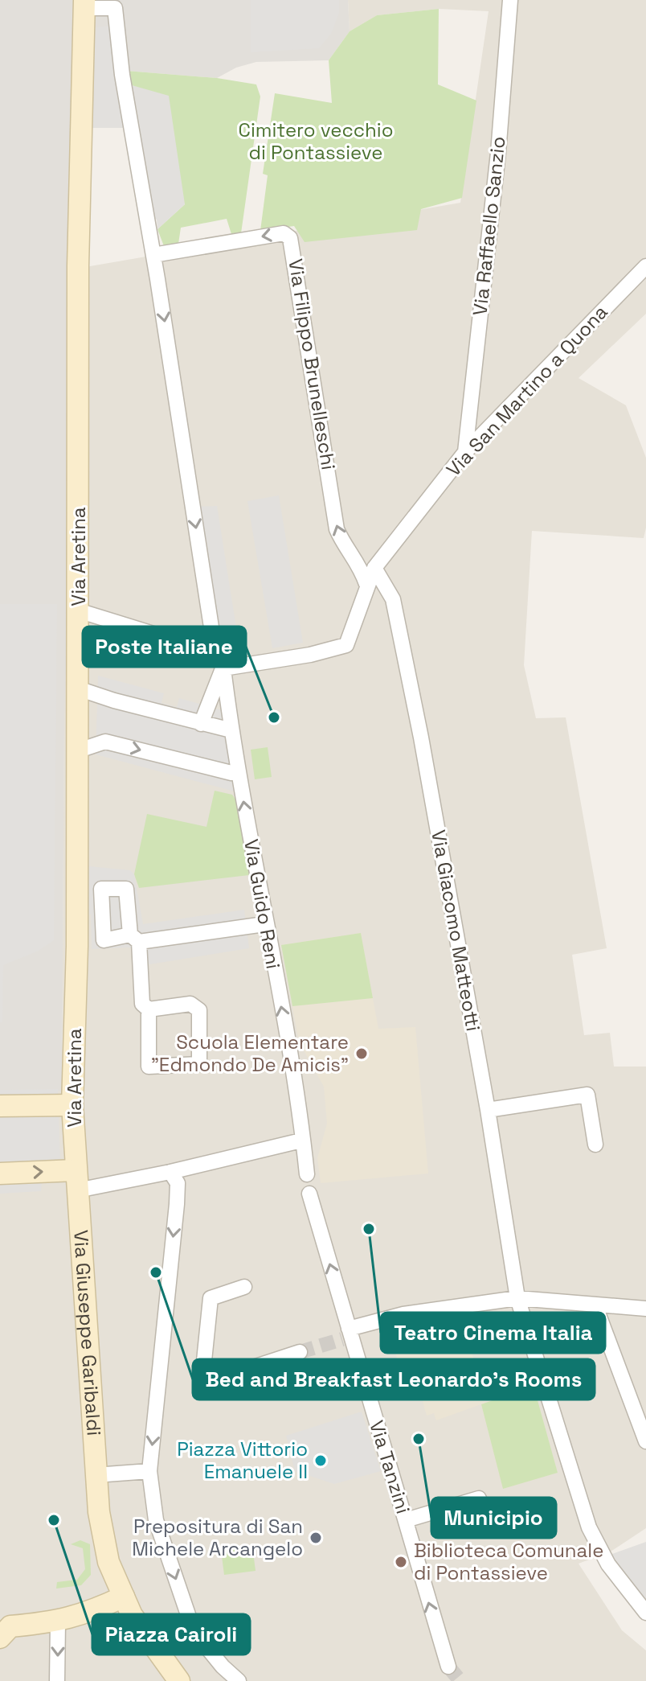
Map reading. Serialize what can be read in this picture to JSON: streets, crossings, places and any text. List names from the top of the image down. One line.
{"streets":{"street":["Via Raffaello Sanzio","Via Filippo Brunelleschi","Via San Martino a Quona","Via Aretina","Via Guido Reni","Via Giacomo Matteotti","Via Giuseppe Garibaldi","Via Tanzini"]},"crossings":[["Via Raffaello Sanzio","Via San Martino a Quona"],["Via Filippo Brunelleschi","Via San Martino a Quona"],["Via San Martino a Quona","Via Guido Reni"],["Via San Martino a Quona","Via Giacomo Matteotti"],["Via Aretina","Via Giuseppe Garibaldi"]],"one_way":["Via Guido Reni","Via Tanzini"],"parks":["Cimitero vecchio di Pontassieve"],"places":["Poste Italiane","Scuola Elementare \"Edmondo De Amicis\"","Teatro Cinema Italia","Bed and Breakfast Leonardo's Rooms","Municipio","Piazza Vittorio Emanuele II","Piazza Cairoli","Prepositura di San Michele Arcangelo","Biblioteca Comunale di Pontassieve"]}
